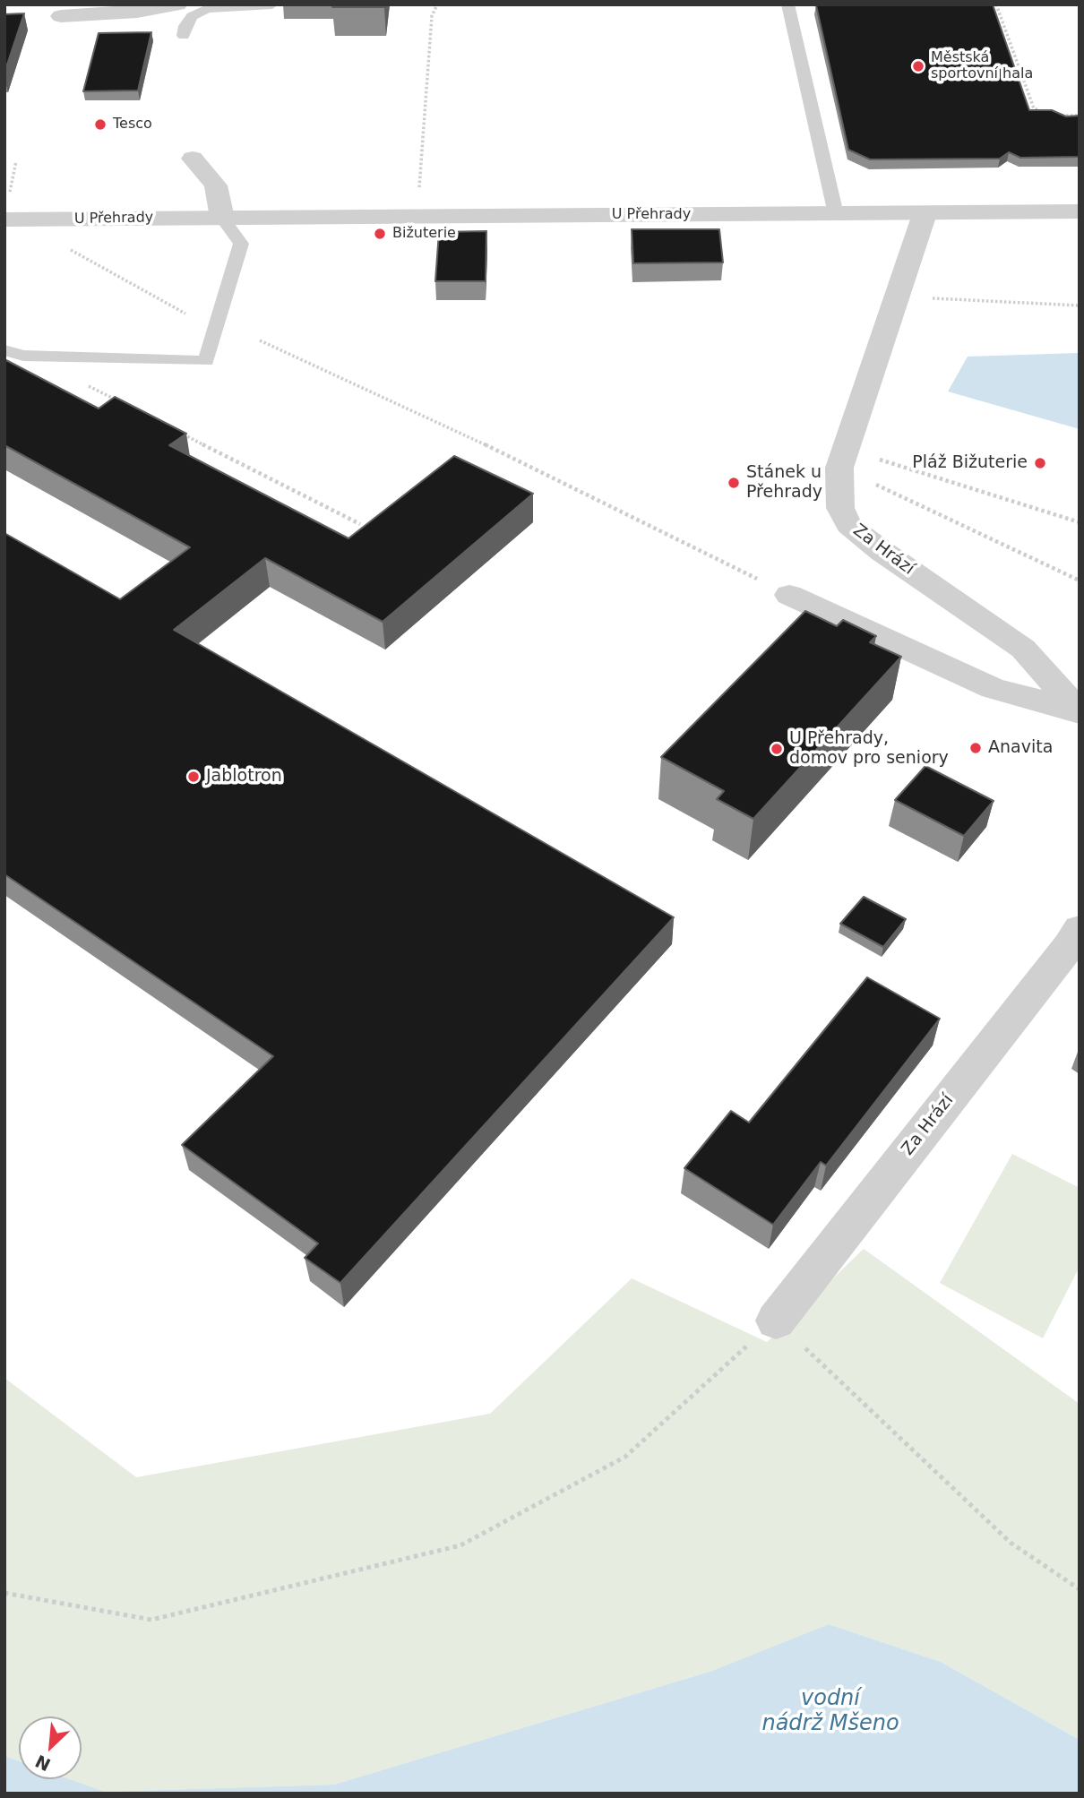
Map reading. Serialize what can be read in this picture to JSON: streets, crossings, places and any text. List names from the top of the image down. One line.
{"streets":{"street":["U Přehrady","Za Hrází"]},"crossings":[["U Přehrady","Za Hrází"]],"water":["vodní nádrž Mšeno"],"places":["Městská sportovní hala","Tesco","Bižuterie","Pláž Bižuterie","Stánek u Přehrady","Anavita","U Přehrady, domov pro seniory","Jablotron"],"north":"bottom left"}
